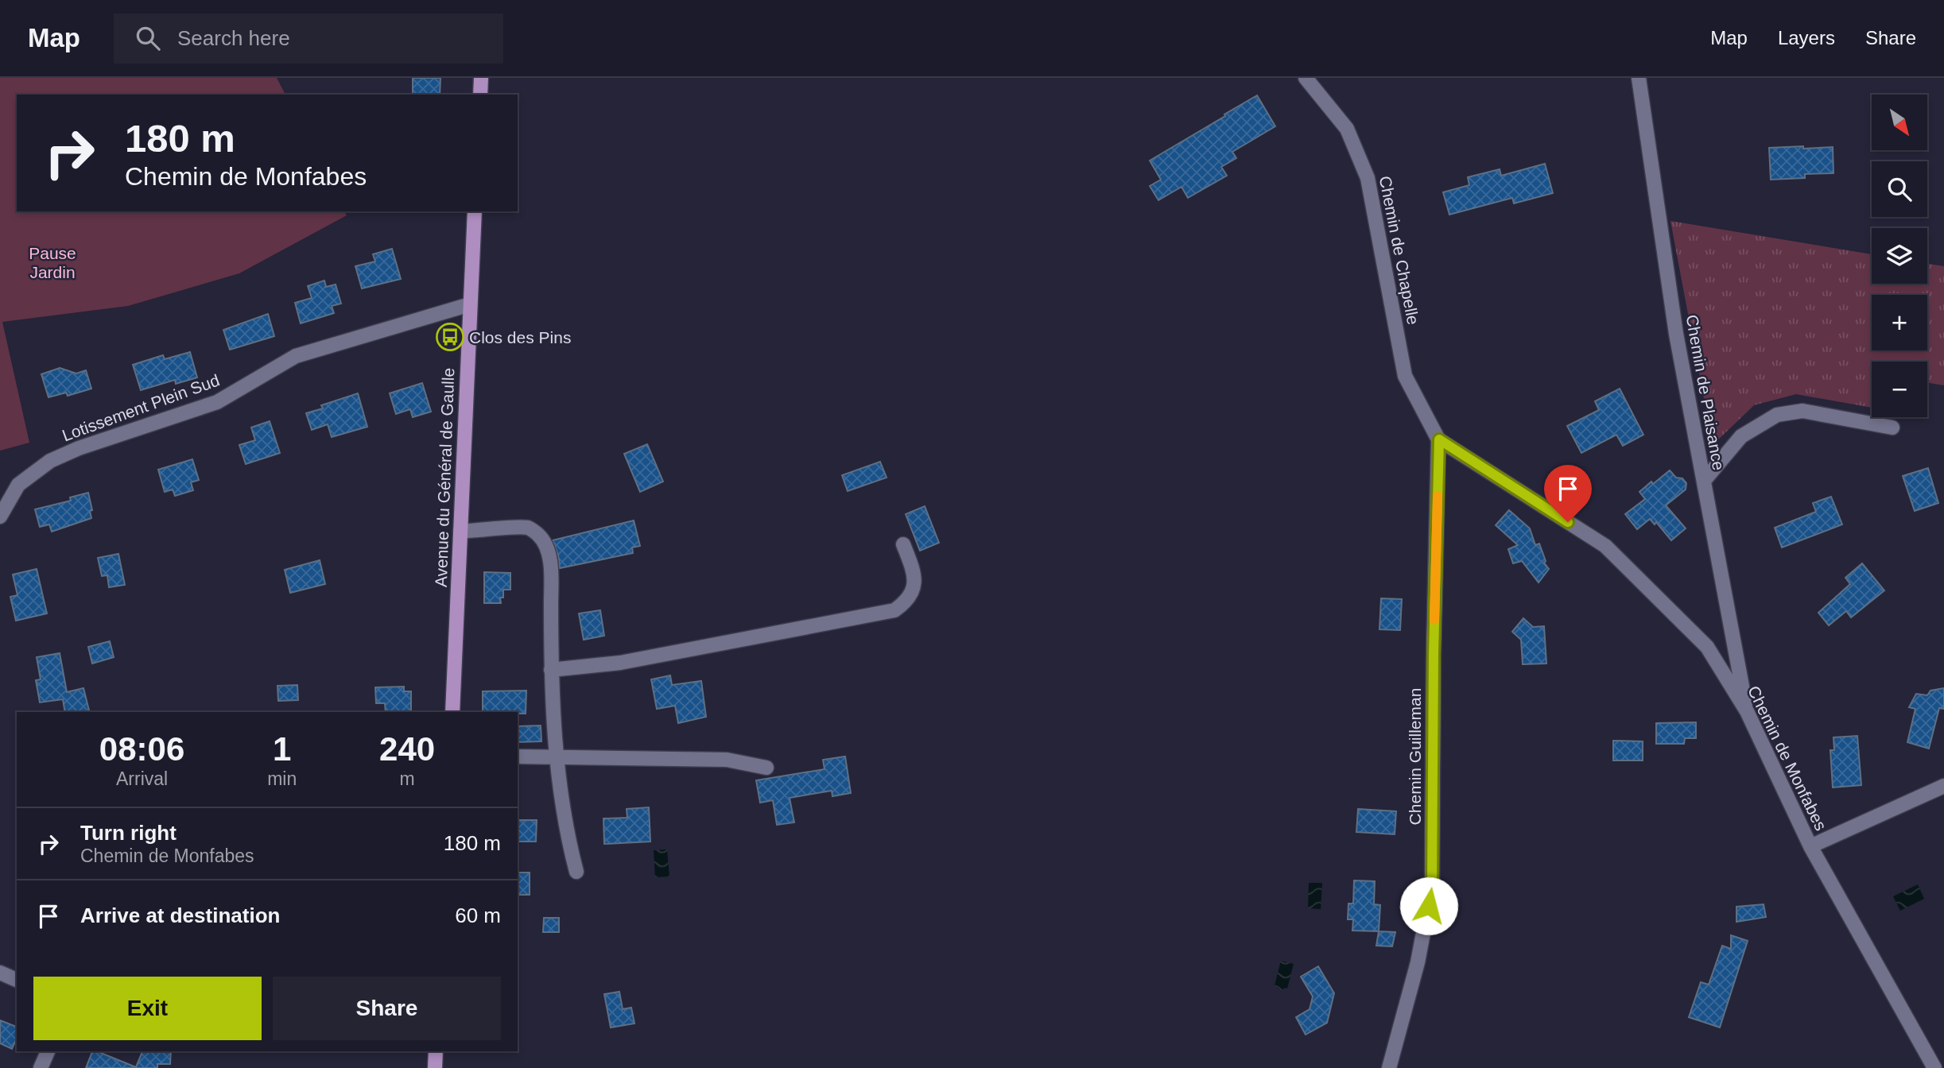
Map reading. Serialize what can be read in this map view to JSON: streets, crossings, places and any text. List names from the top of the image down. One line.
{"streets":{"main road":["Avenue du Général de Gaulle"],"street":["Chemin de Chapelle","Chemin de Plaisance","Lotissement Plein Sud","Chemin Guilleman","Chemin de Monfabes"]},"crossings":[["Chemin de Chapelle","Chemin Guilleman"],["Chemin de Chapelle","Chemin de Monfabes"],["Chemin de Plaisance","Chemin de Monfabes"],["Lotissement Plein Sud","Avenue du Général de Gaulle"],["Chemin Guilleman","Chemin de Monfabes"]],"parks":["Pause Jardin"],"places":{"bus stop":["Clos des Pins"]},"north":"bottom right","page":{"header":"Map","search":"Search here","nav":["Map","Layers","Share"],"map_buttons":["+","−"],"turn":["180 m","Chemin de Monfabes"],"eta":["08:06","Arrival","1","min","240","m"],"list":[{"name":"Turn right","note":"Chemin de Monfabes","value":"180 m"},{"name":"Arrive at destination","value":"60 m"}],"buttons":["Exit","Share"]}}
